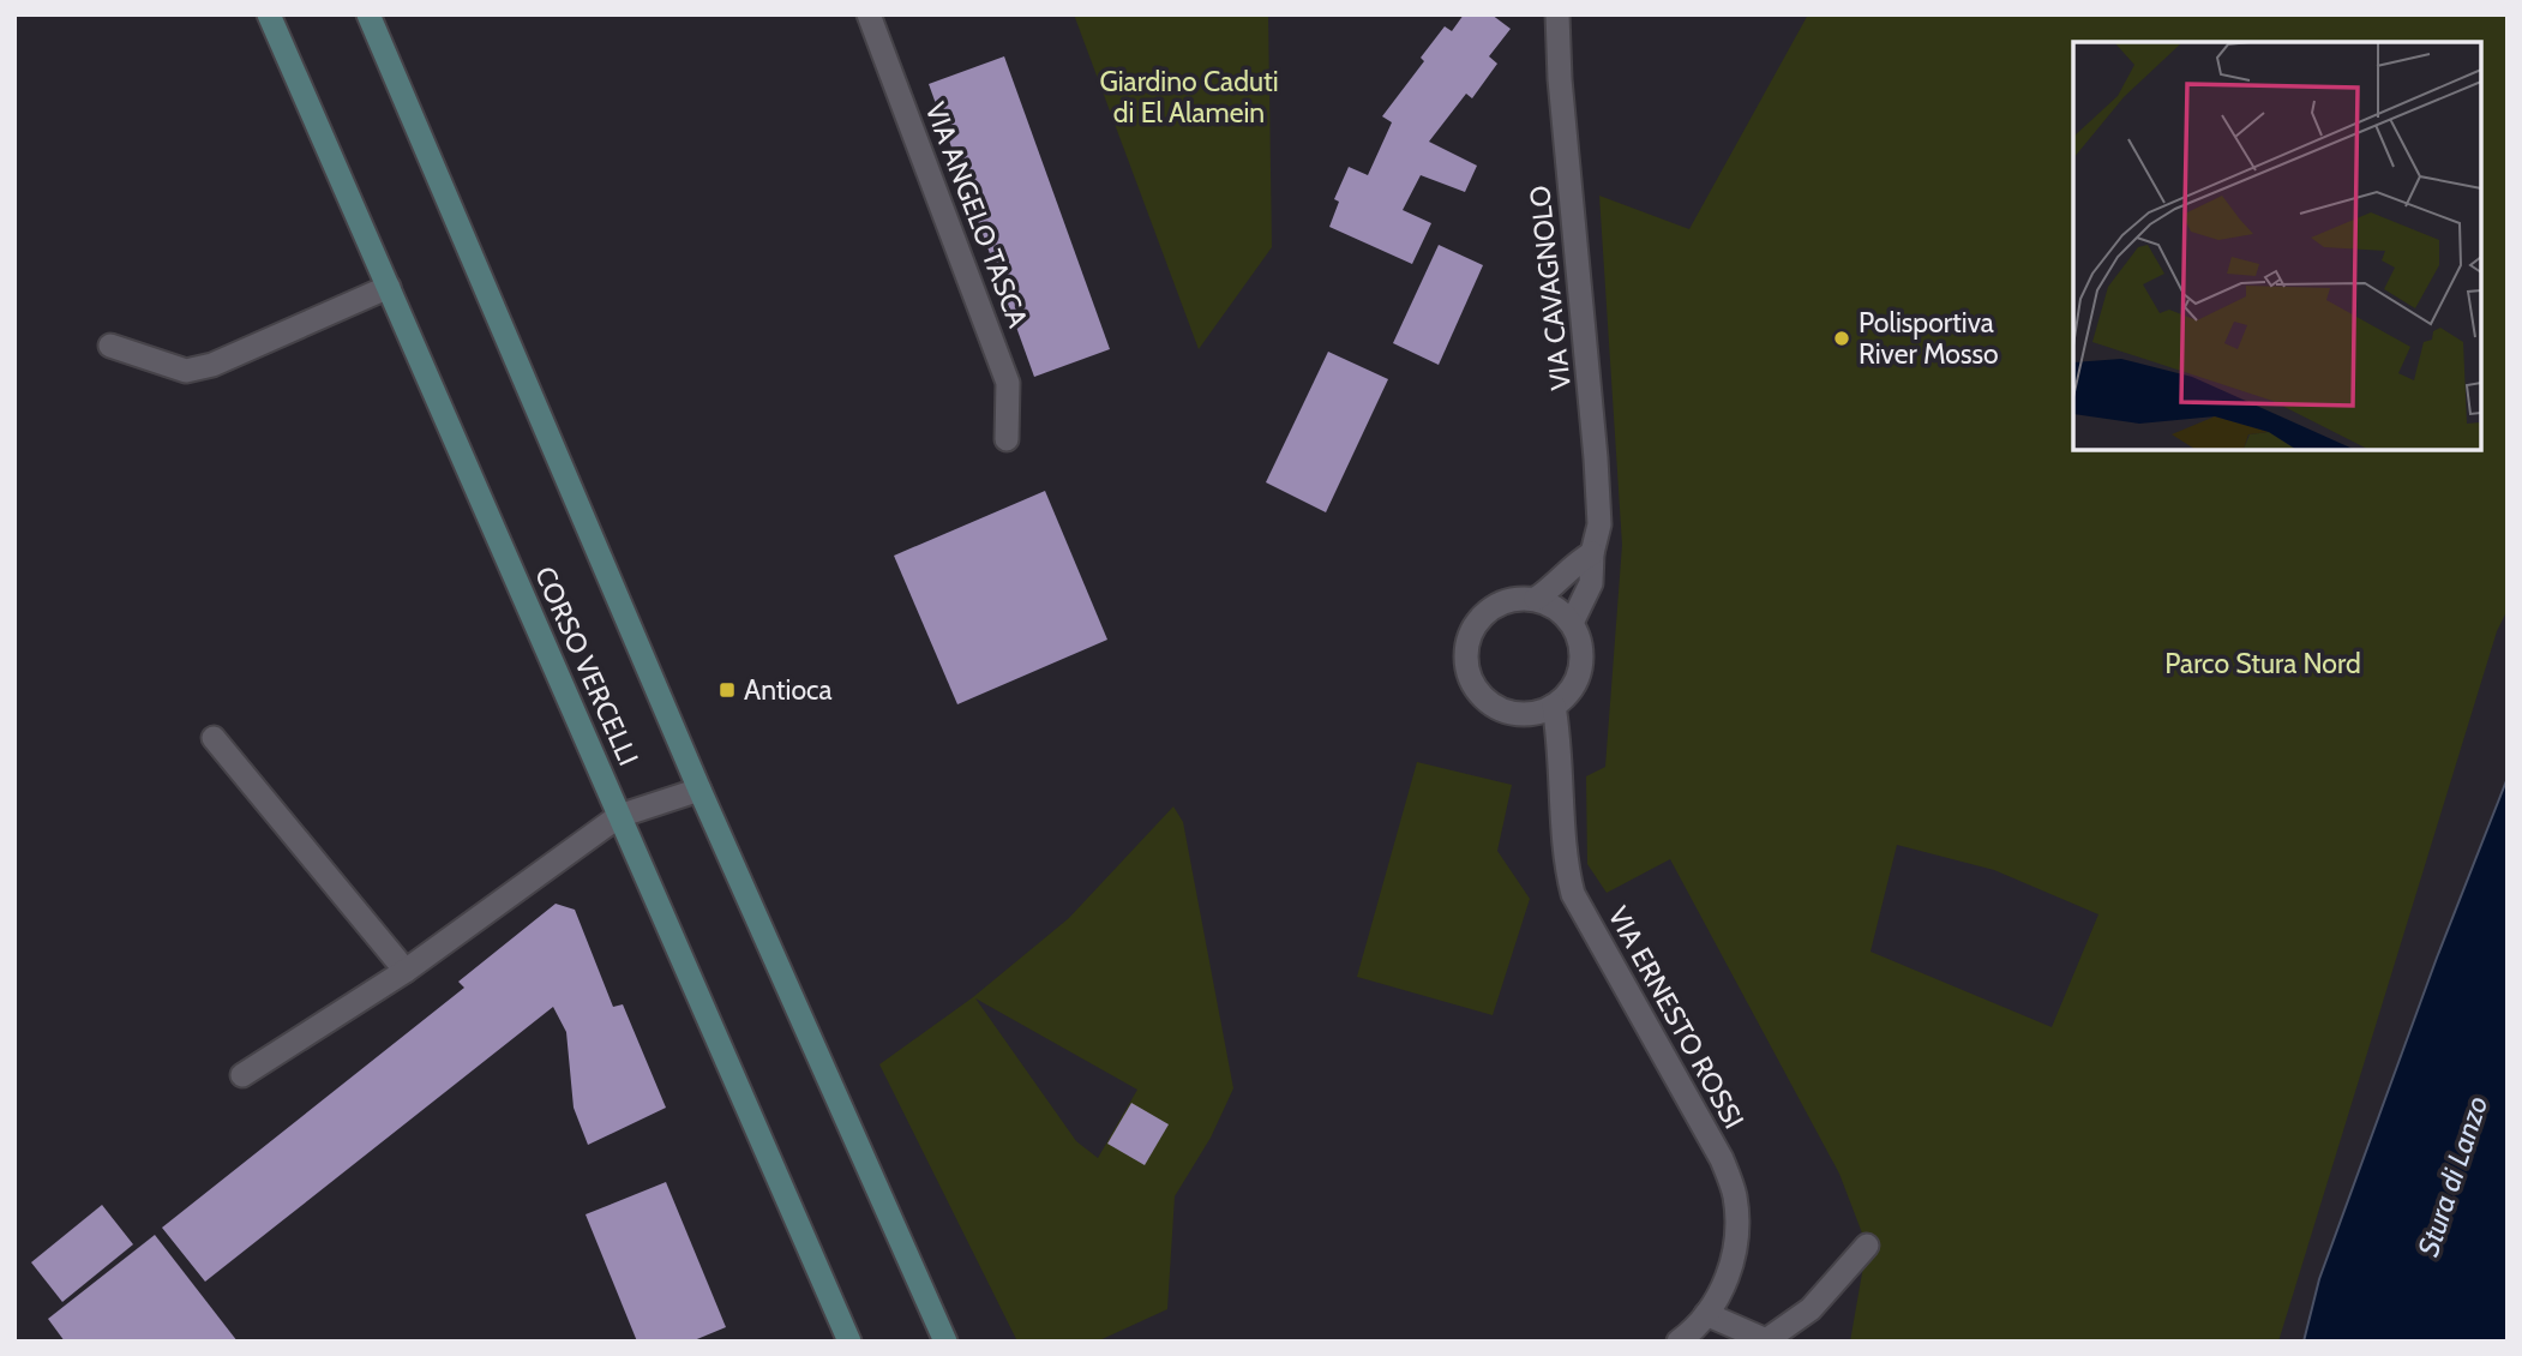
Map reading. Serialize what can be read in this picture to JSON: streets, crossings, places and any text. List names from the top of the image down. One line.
{"streets":{"main road":["CORSO VERCELLI"],"street":["VIA ANGELO TASCA","VIA CAVAGNOLO","VIA ERNESTO ROSSI"]},"crossings":[["VIA CAVAGNOLO","VIA ERNESTO ROSSI"]],"water":["Stura di Lanzo"],"parks":["Giardino Caduti di El Alamein","Parco Stura Nord"],"places":{"other":["Polisportiva River Mosso"],"transit":["Antioca"]}}
